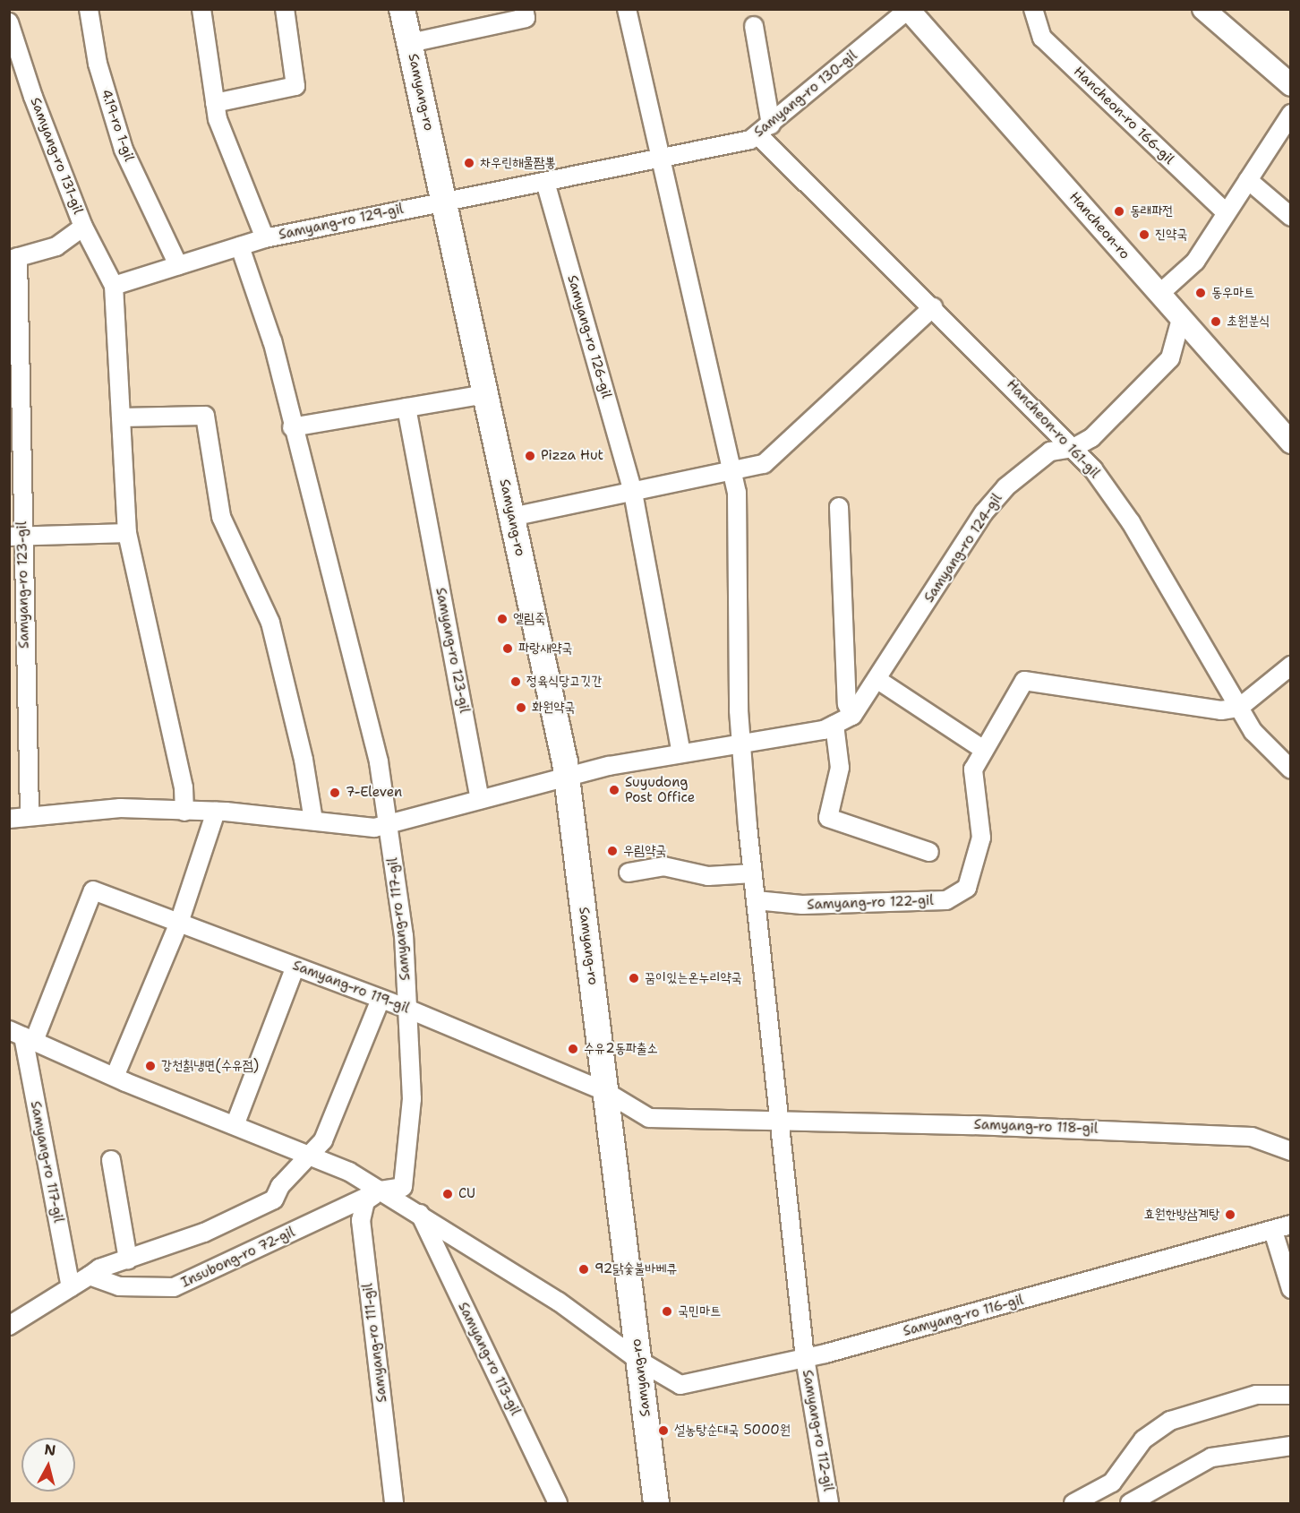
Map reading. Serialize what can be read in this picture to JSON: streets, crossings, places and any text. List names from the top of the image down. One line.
{"streets":{"main road":["Samyang-ro"],"street":["Samyang-ro 130-gil","Hancheon-ro 166-gil","4.19-ro 1-gil","Samyang-ro 131-gil","Samyang-ro 129-gil","Hancheon-ro","Samyang-ro 126-gil","Hancheon-ro 161-gil","Samyang-ro 124-gil","Samyang-ro 123-gil","Samyang-ro 122-gil","Samyang-ro 117-gil","Samyang-ro 119-gil","Samyang-ro 118-gil","Insubong-ro 72-gil","Samyang-ro 116-gil","Samyang-ro 111-gil","Samyang-ro 113-gil","Samyang-ro 112-gil"]},"crossings":[["Samyang-ro","Samyang-ro 130-gil"],["Samyang-ro","Samyang-ro 129-gil"],["Samyang-ro","Samyang-ro 119-gil"],["Samyang-ro","Samyang-ro 118-gil"],["Samyang-ro","Samyang-ro 116-gil"],["Samyang-ro 130-gil","Samyang-ro 129-gil"],["Samyang-ro 130-gil","Hancheon-ro"],["Samyang-ro 130-gil","Samyang-ro 126-gil"],["Samyang-ro 130-gil","Hancheon-ro 161-gil"],["4.19-ro 1-gil","Samyang-ro 129-gil"],["Samyang-ro 131-gil","Samyang-ro 129-gil"],["Samyang-ro 131-gil","Samyang-ro 123-gil"],["Hancheon-ro","Samyang-ro 124-gil"],["Hancheon-ro 161-gil","Samyang-ro 124-gil"],["Hancheon-ro 161-gil","Samyang-ro 122-gil"],["Samyang-ro 117-gil","Samyang-ro 119-gil"],["Samyang-ro 117-gil","Insubong-ro 72-gil"],["Samyang-ro 117-gil","Samyang-ro 111-gil"],["Samyang-ro 119-gil","Samyang-ro 118-gil"],["Insubong-ro 72-gil","Samyang-ro 111-gil"],["Samyang-ro 116-gil","Samyang-ro 112-gil"]],"places":["차우린해물짬뽕","동래파전","진약국","동우마트","초원분식","Pizza Hut","엘림죽","파랑새약국","정육식당고깃간","화원약국","Suyudong Post Office","7-Eleven","우림약국","꿈이있는온누리약국","수유2동파출소","강천칡냉면(수유점)","CU","효원한방삼계탕","92닭숯불바베큐","국민마트","설농탕순대국 5000원"],"north":"top"}
